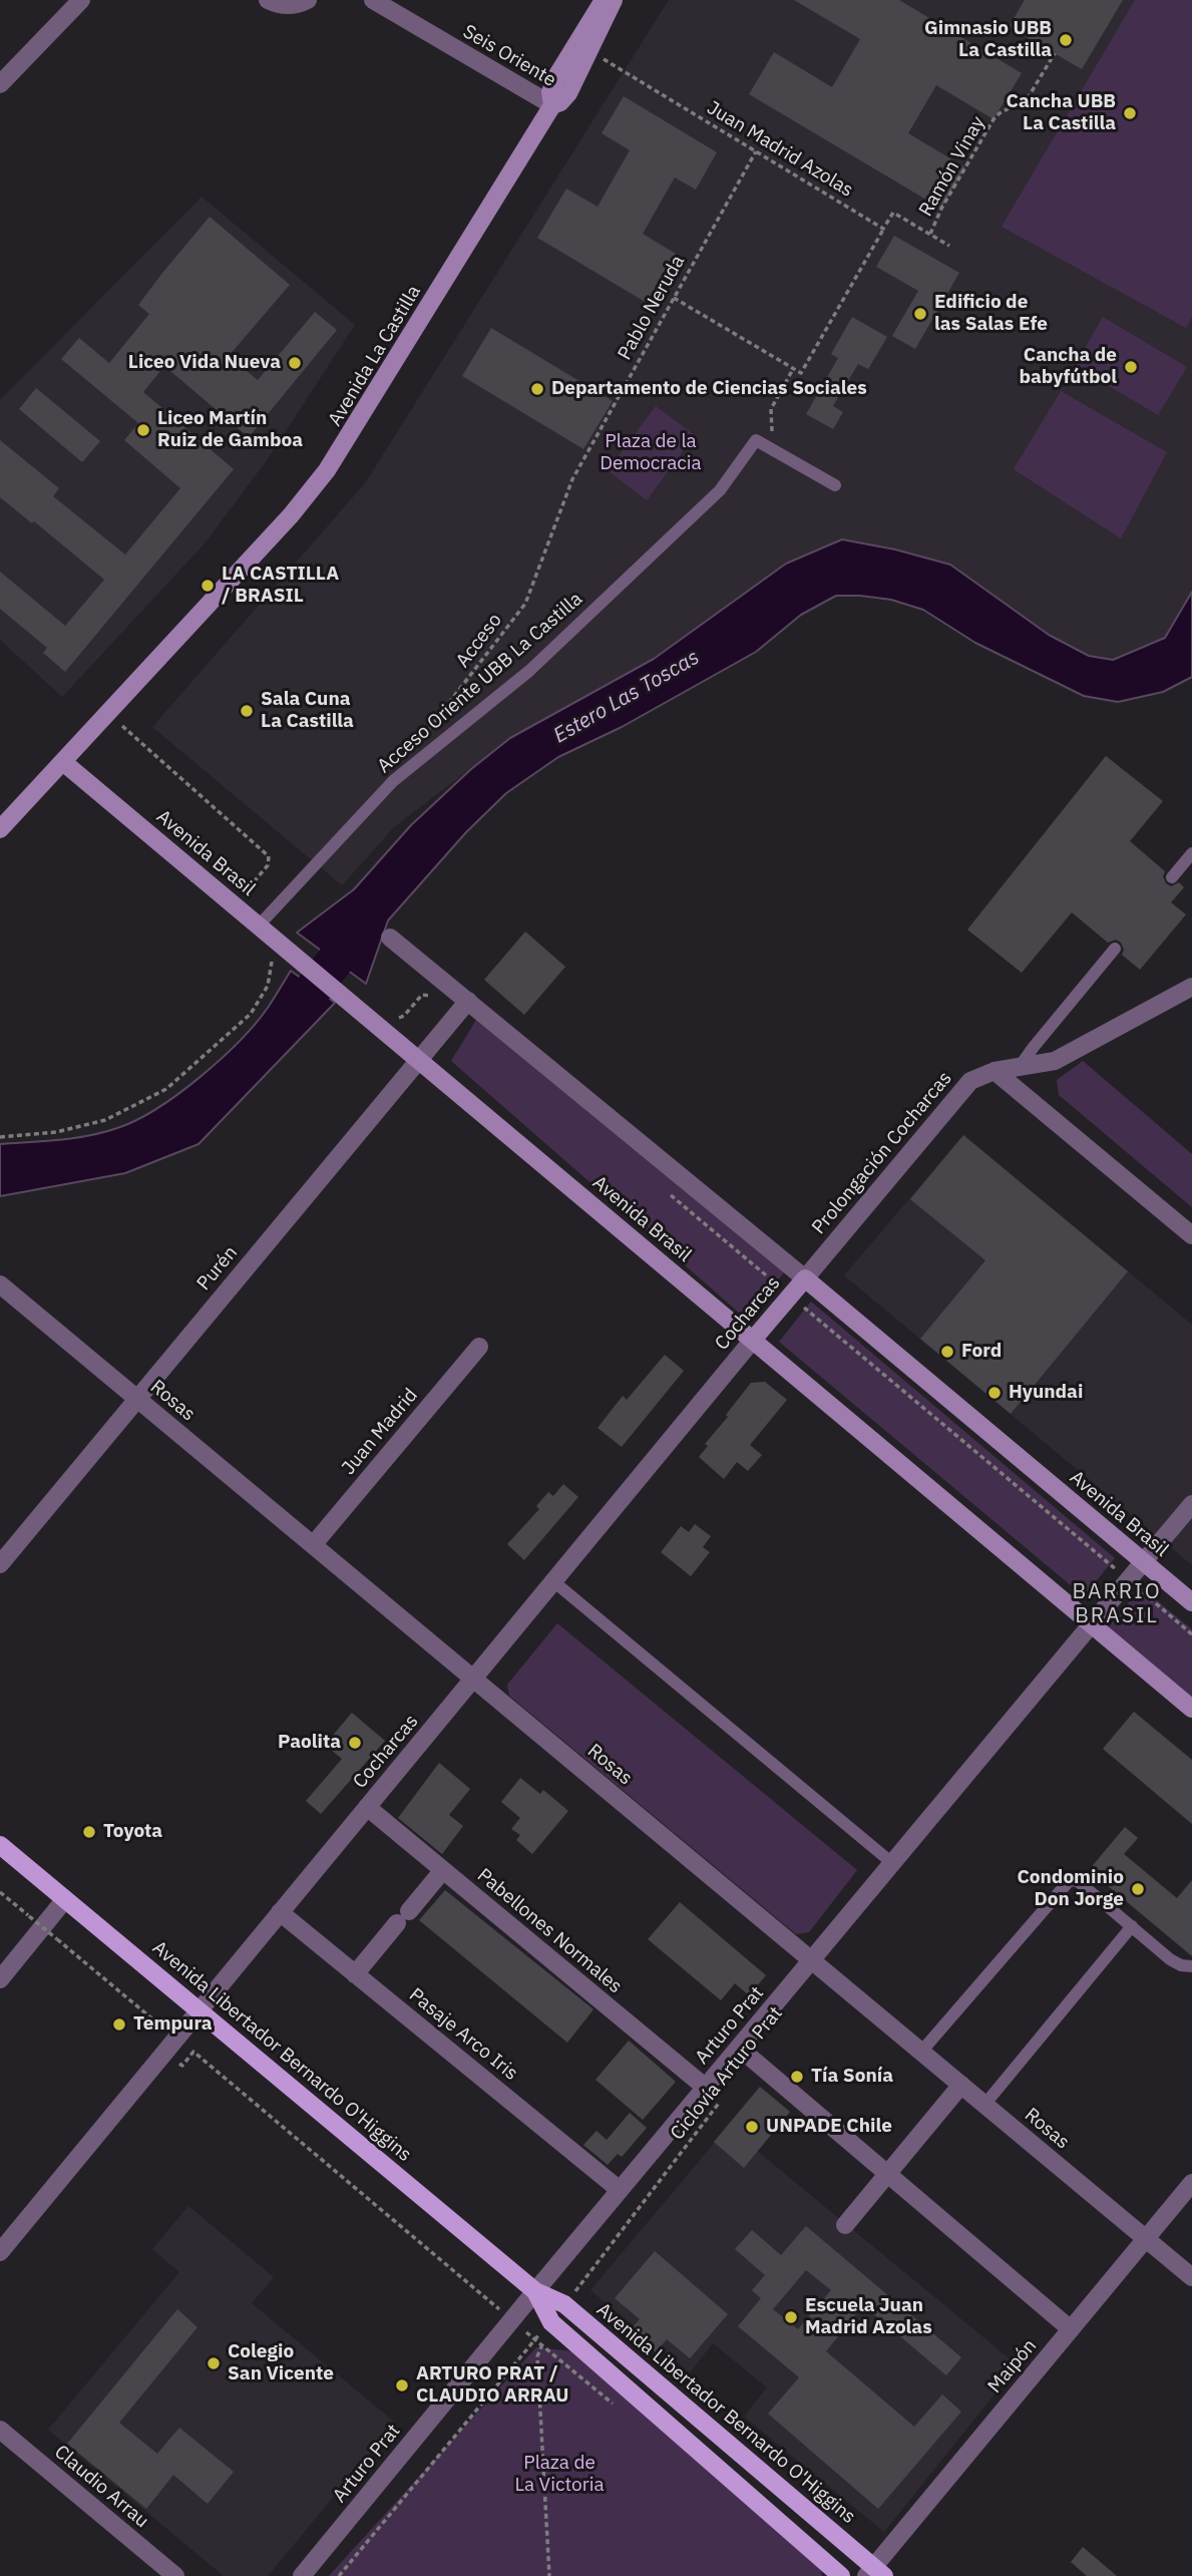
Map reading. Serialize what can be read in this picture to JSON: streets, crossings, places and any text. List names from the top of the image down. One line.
{"streets":{"main road":["Avenida La Castilla","Avenida Brasil","Cocharcas","Avenida Libertador Bernardo O'Higgins"],"street":["Seis Oriente","Prolongación Cocharcas","Purén","Rosas","Juan Madrid","Pabellones Normales","Arturo Prat","Pasaje Arco Iris","Maipón","Claudio Arrau"],"lane":["Acceso Oriente UBB La Castilla"],"path":["Juan Madrid Azolas","Ramón Vinay","Pablo Neruda","Acceso","Ciclovía Arturo Prat"]},"crossings":[["Seis Oriente","Avenida La Castilla"],["Juan Madrid Azolas","Pablo Neruda"],["Juan Madrid Azolas","Avenida La Castilla"],["Pablo Neruda","Acceso"],["Avenida La Castilla","Avenida Brasil"],["Acceso Oriente UBB La Castilla","Avenida Brasil"],["Avenida Brasil","Prolongación Cocharcas"],["Avenida Brasil","Purén"],["Avenida Brasil","Cocharcas"],["Avenida Brasil","Arturo Prat"],["Prolongación Cocharcas","Cocharcas"],["Purén","Rosas"],["Cocharcas","Rosas"],["Cocharcas","Pabellones Normales"],["Cocharcas","Pasaje Arco Iris"],["Cocharcas","Avenida Libertador Bernardo O'Higgins"],["Rosas","Juan Madrid"],["Rosas","Arturo Prat"],["Rosas","Maipón"],["Pabellones Normales","Arturo Prat"],["Arturo Prat","Pasaje Arco Iris"],["Arturo Prat","Avenida Libertador Bernardo O'Higgins"],["Avenida Libertador Bernardo O'Higgins","Ciclovía Arturo Prat"],["Avenida Libertador Bernardo O'Higgins","Maipón"]],"districts":["BARRIO BRASIL"],"water":["Estero Las Toscas"],"parks":["Plaza de la Democracia","Plaza de La Victoria"],"places":["Gimnasio UBB La Castilla","Cancha UBB La Castilla","Edificio de las Salas Efe","Liceo Vida Nueva","Cancha de babyfútbol","Departamento de Ciencias Sociales","Liceo Martín Ruiz de Gamboa","LA CASTILLA / BRASIL","Sala Cuna La Castilla","Ford","Hyundai","Paolita","Toyota","Condominio Don Jorge","Tempura","Tía Sonía","UNPADE Chile","Escuela Juan Madrid Azolas","Colegio San Vicente","ARTURO PRAT / CLAUDIO ARRAU"]}
